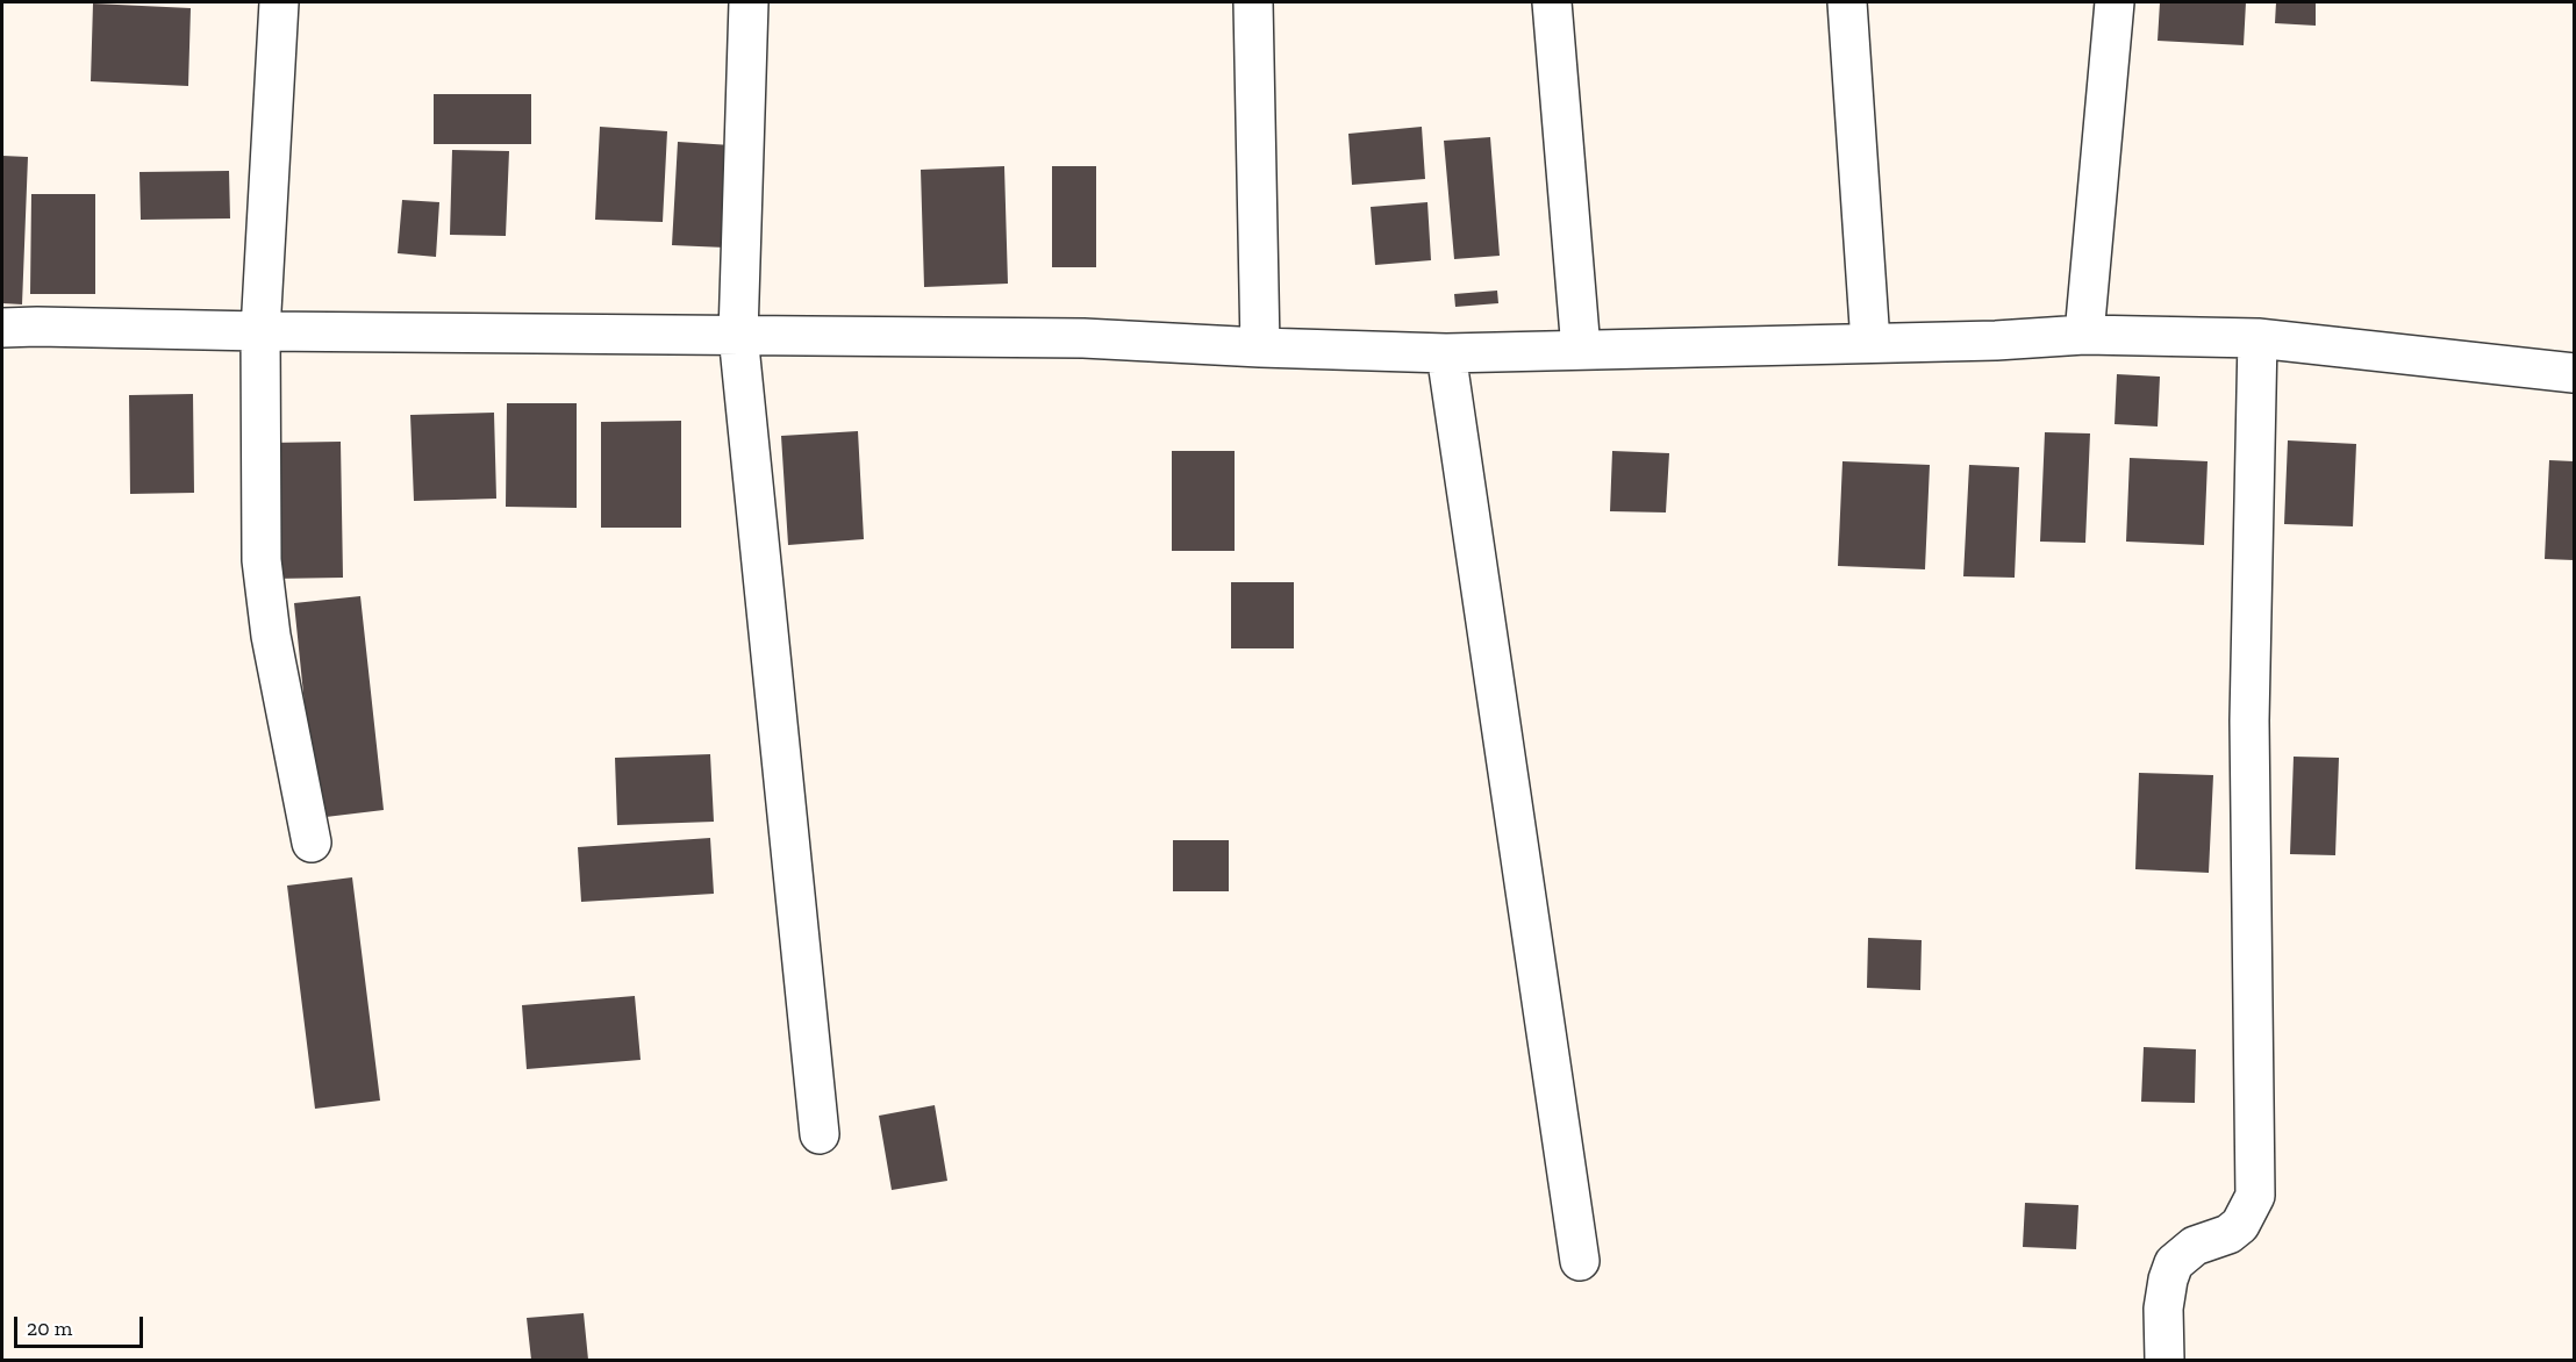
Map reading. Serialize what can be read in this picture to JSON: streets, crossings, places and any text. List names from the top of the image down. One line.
{"scale_bar":"20 m"}
